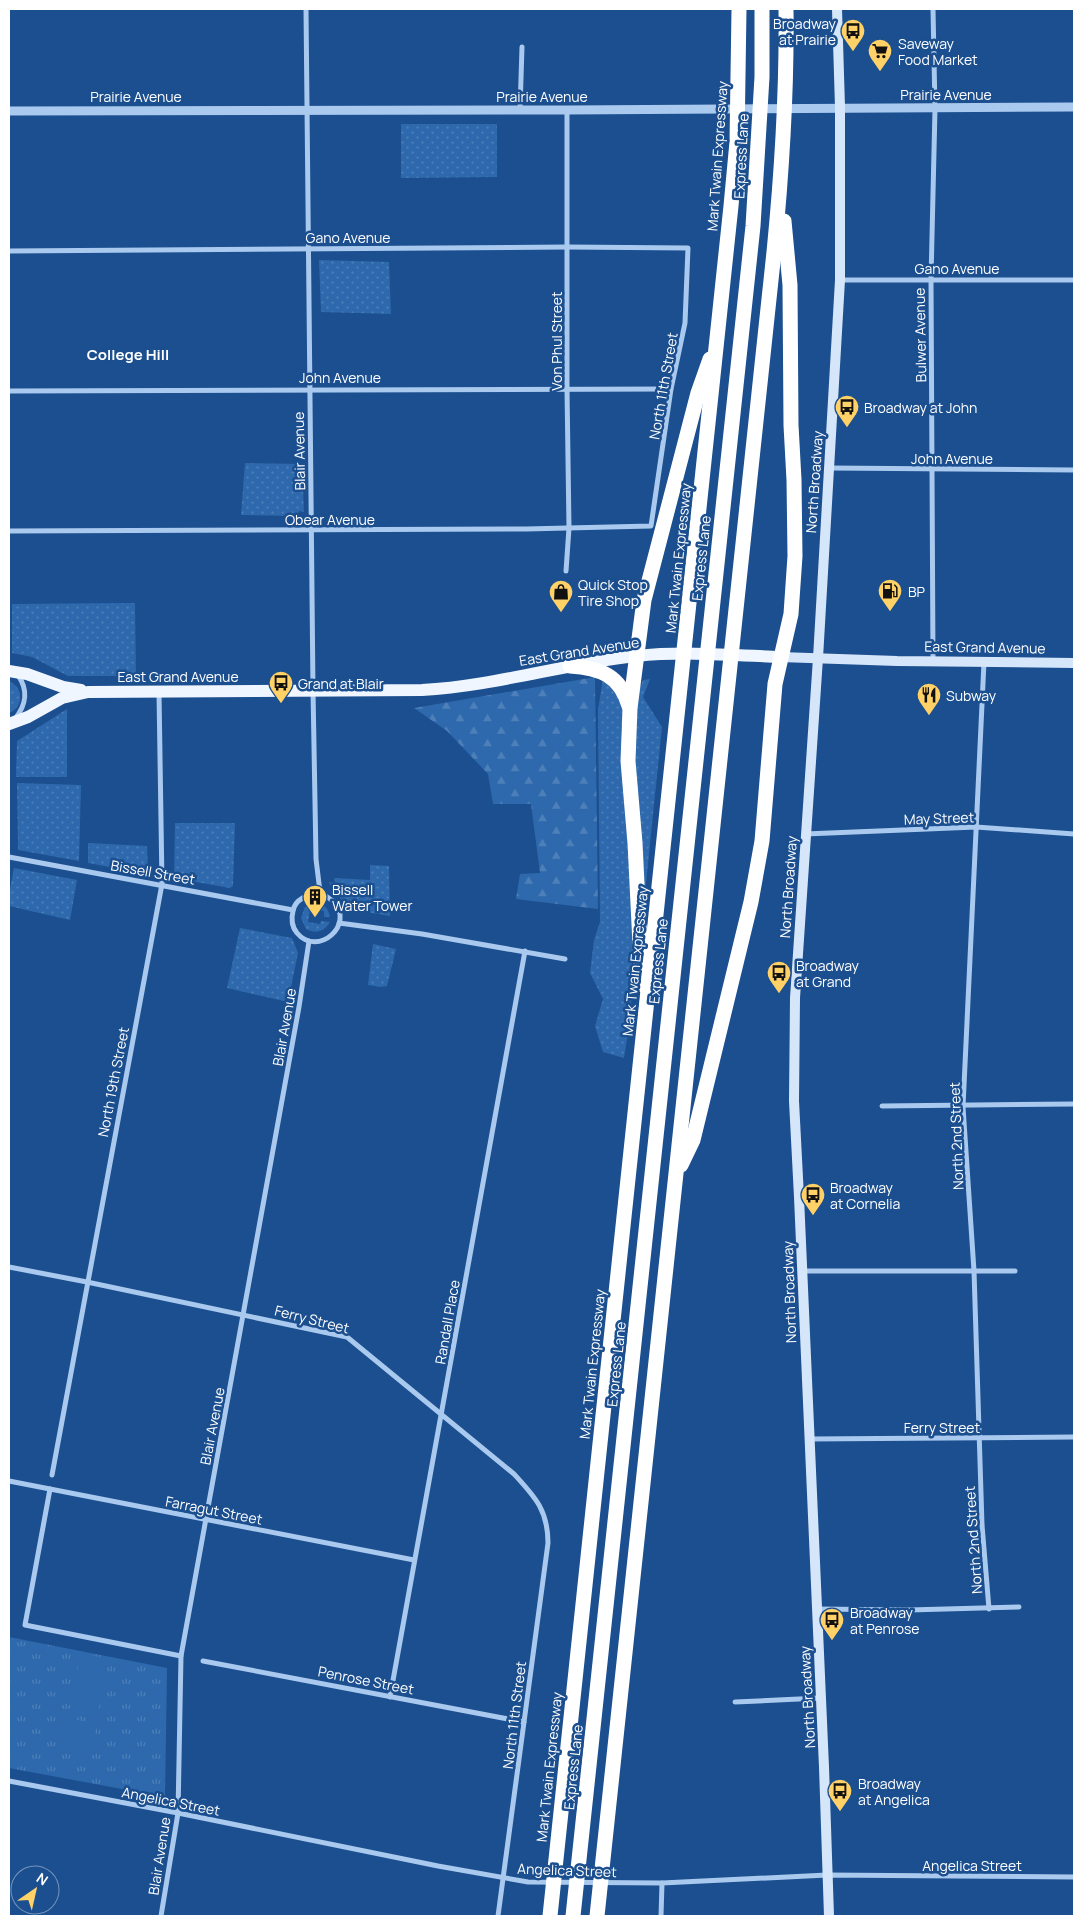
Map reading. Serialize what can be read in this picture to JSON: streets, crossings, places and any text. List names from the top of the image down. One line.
{"streets":{"highway":["Mark Twain Expressway","Express Lane"],"main road":["North Broadway","East Grand Avenue"],"street":["Prairie Avenue","Gano Avenue","Bulwer Avenue","Von Phul Street","John Avenue","North 11th Street","Blair Avenue","Obear Avenue","May Street","Bissell Street","North 19th Street","North 2nd Street","Ferry Street","Randall Place","Farragut Street","Penrose Street","Angelica Street"]},"crossings":[["Prairie Avenue","Bulwer Avenue"],["Prairie Avenue","Von Phul Street"],["Prairie Avenue","Blair Avenue"],["Prairie Avenue","North Broadway"],["Gano Avenue","Bulwer Avenue"],["Gano Avenue","Von Phul Street"],["Gano Avenue","North 11th Street"],["Gano Avenue","Blair Avenue"],["Gano Avenue","North Broadway"],["Bulwer Avenue","John Avenue"],["Bulwer Avenue","East Grand Avenue"],["Von Phul Street","John Avenue"],["Von Phul Street","Obear Avenue"],["John Avenue","North 11th Street"],["John Avenue","Blair Avenue"],["John Avenue","North Broadway"],["North 11th Street","Obear Avenue"],["North 11th Street","Ferry Street"],["North 11th Street","Penrose Street"],["North 11th Street","Angelica Street"],["Blair Avenue","Obear Avenue"],["Blair Avenue","East Grand Avenue"],["Blair Avenue","Bissell Street"],["Blair Avenue","Ferry Street"],["Blair Avenue","Farragut Street"],["Blair Avenue","Angelica Street"],["North Broadway","East Grand Avenue"],["North Broadway","May Street"],["North Broadway","Ferry Street"],["North Broadway","Angelica Street"],["East Grand Avenue","North 19th Street"],["East Grand Avenue","North 2nd Street"],["May Street","North 2nd Street"],["Bissell Street","North 19th Street"],["North 19th Street","Ferry Street"],["North 2nd Street","Ferry Street"],["Ferry Street","Randall Place"],["Randall Place","Farragut Street"],["Randall Place","Penrose Street"]],"districts":["College Hill"],"places":{"bus stop":["Broadway at Prairie","Broadway at John","Grand at Blair","Broadway at Grand","Broadway at Cornelia","Broadway at Penrose","Broadway at Angelica"],"supermarket":["Saveway Food Market"],"fuel station":["BP"],"shop":["Quick Stop Tire Shop"],"restaurant":["Subway"],"building":["Bissell Water Tower"]},"north":"top right"}
